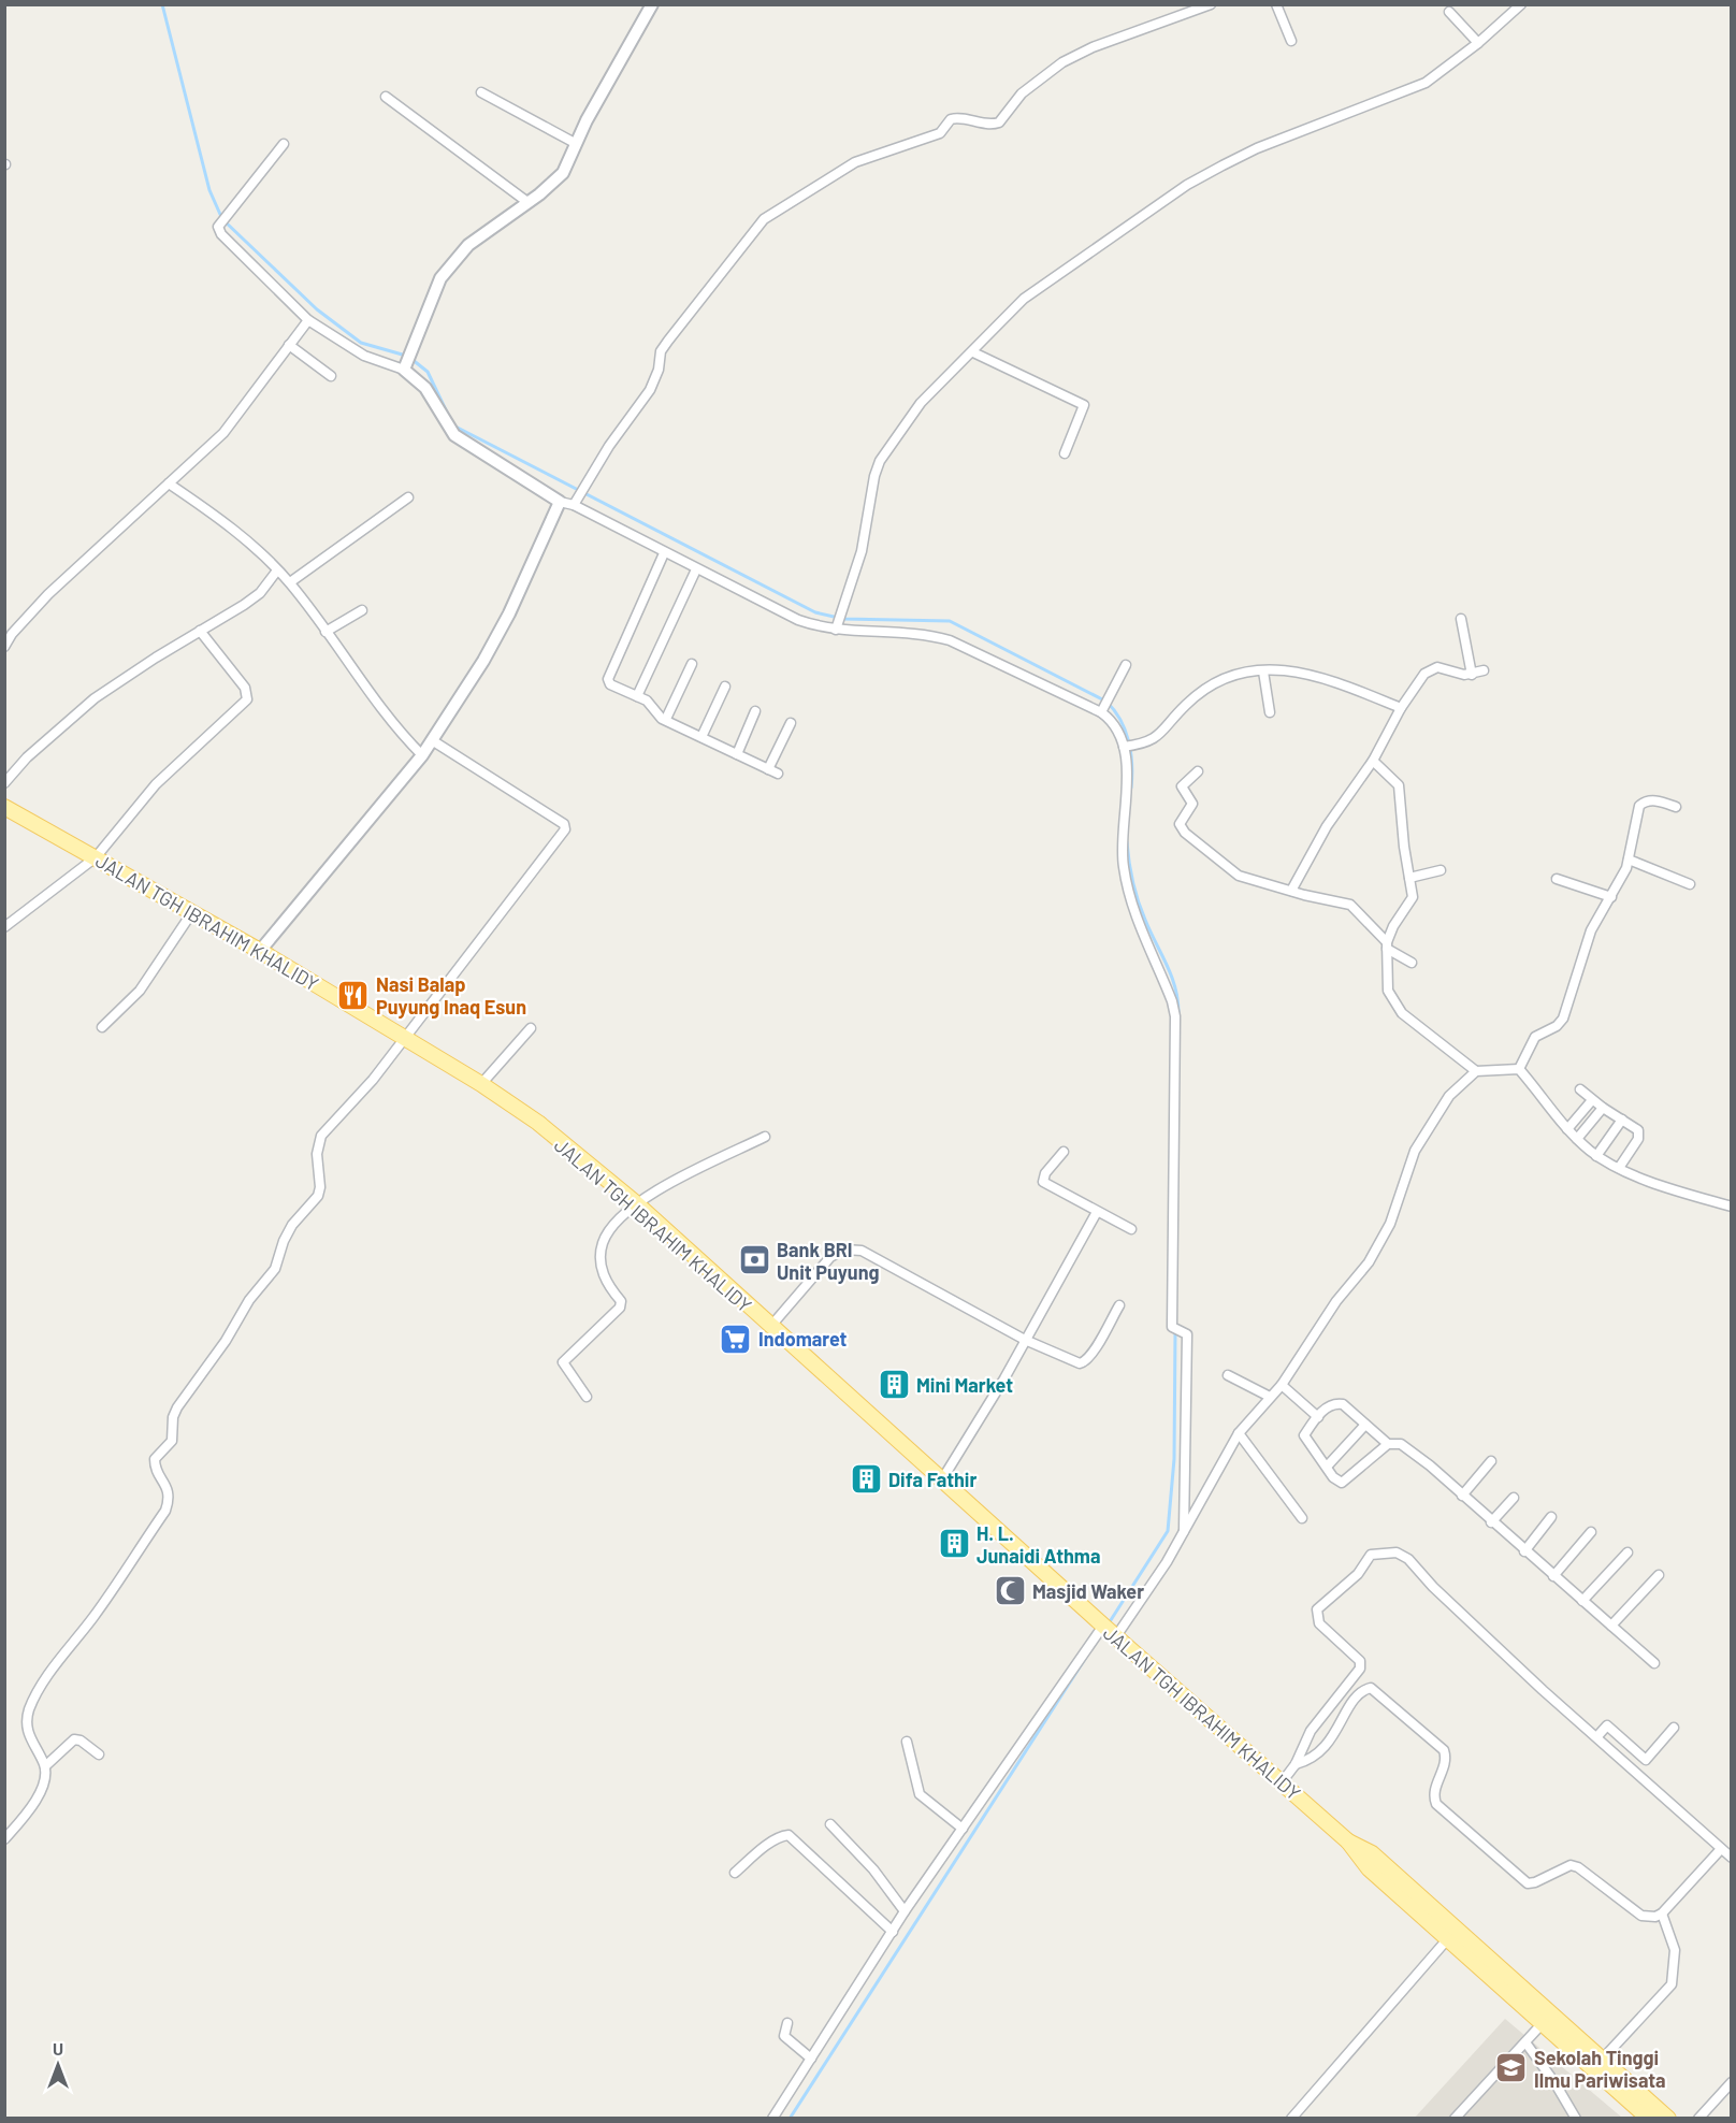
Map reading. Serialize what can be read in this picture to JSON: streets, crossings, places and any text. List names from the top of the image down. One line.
{"streets":{"main road":["JALAN TGH IBRAHIM KHALIDY"]},"places":{"restaurant":["Nasi Balap Puyung Inaq Esun"],"bank":["Bank BRI Unit Puyung"],"supermarket":["Indomaret"],"building":["Mini Market","Difa Fathir","H. L. Junaidi Athma"],"mosque":["Masjid Waker"],"school or university":["Sekolah Tinggi Ilmu Pariwisata"]},"north":"top"}
